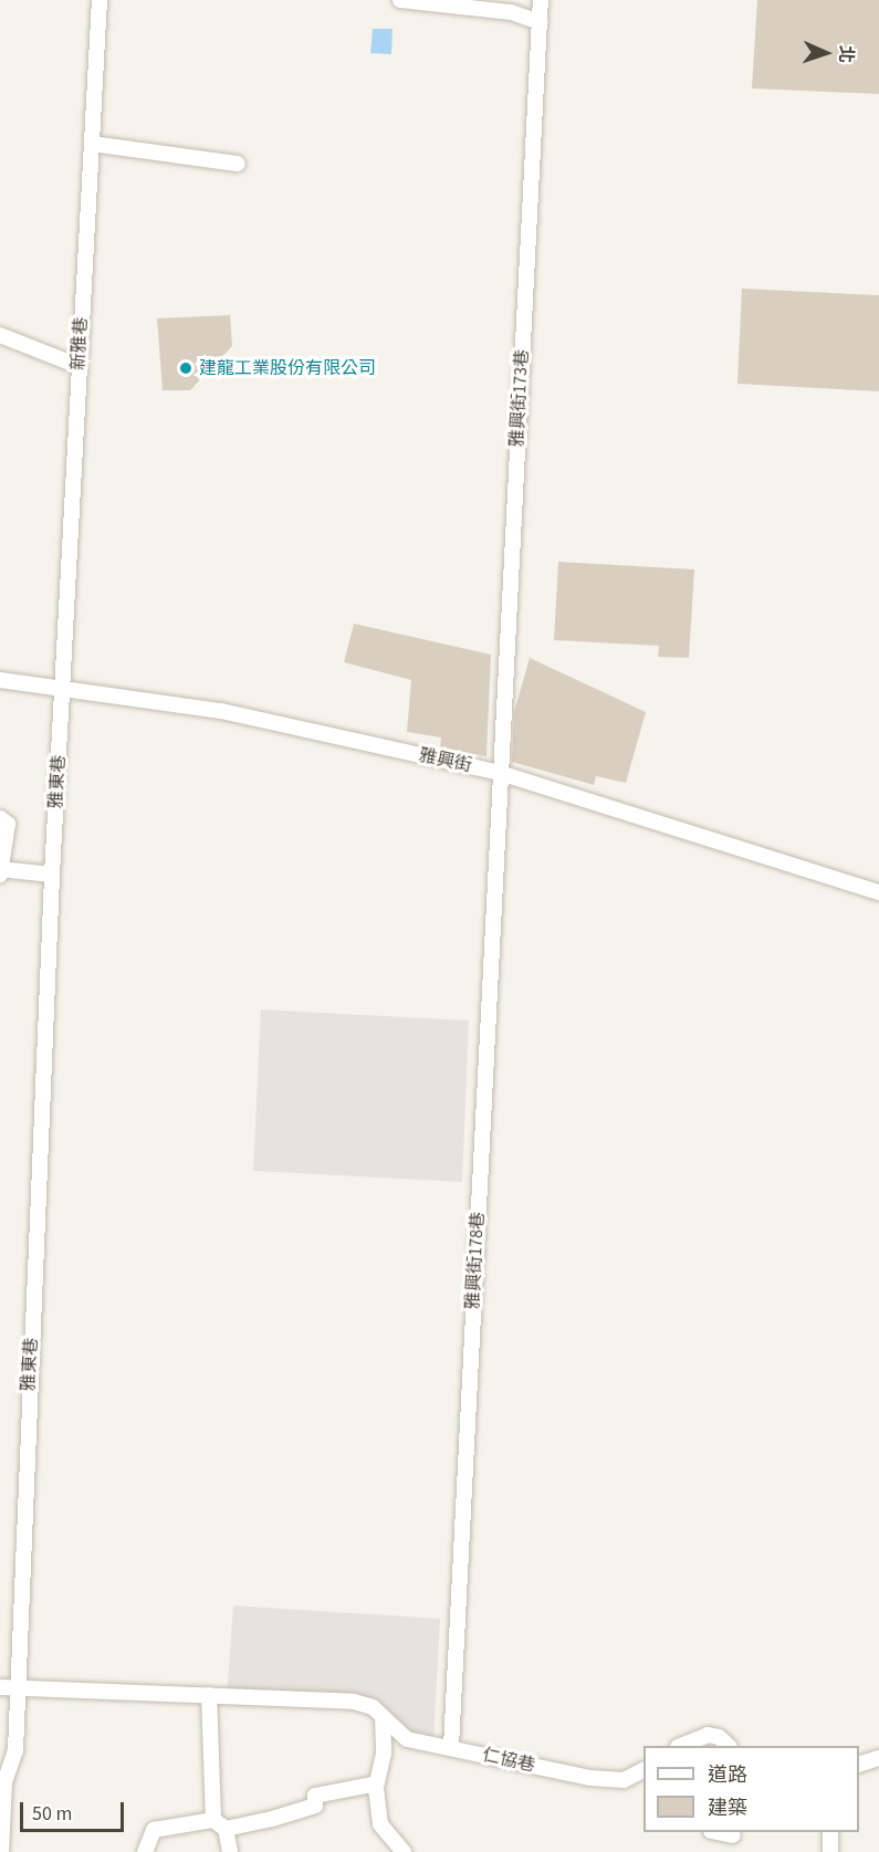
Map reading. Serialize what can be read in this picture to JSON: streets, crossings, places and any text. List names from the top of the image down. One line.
{"streets":{"street":["新雅巷","雅興街173巷","雅興街","雅東巷","雅興街178巷","仁協巷"]},"crossings":[["新雅巷","雅興街"],["新雅巷","雅東巷"],["雅興街173巷","雅興街"],["雅興街173巷","雅興街178巷"],["雅興街","雅東巷"],["雅興街","雅興街178巷"],["雅東巷","仁協巷"],["雅興街178巷","仁協巷"]],"places":["建龍工業股份有限公司"],"legend":["道路","建築"],"scale_bar":"50 m","north":"right"}
